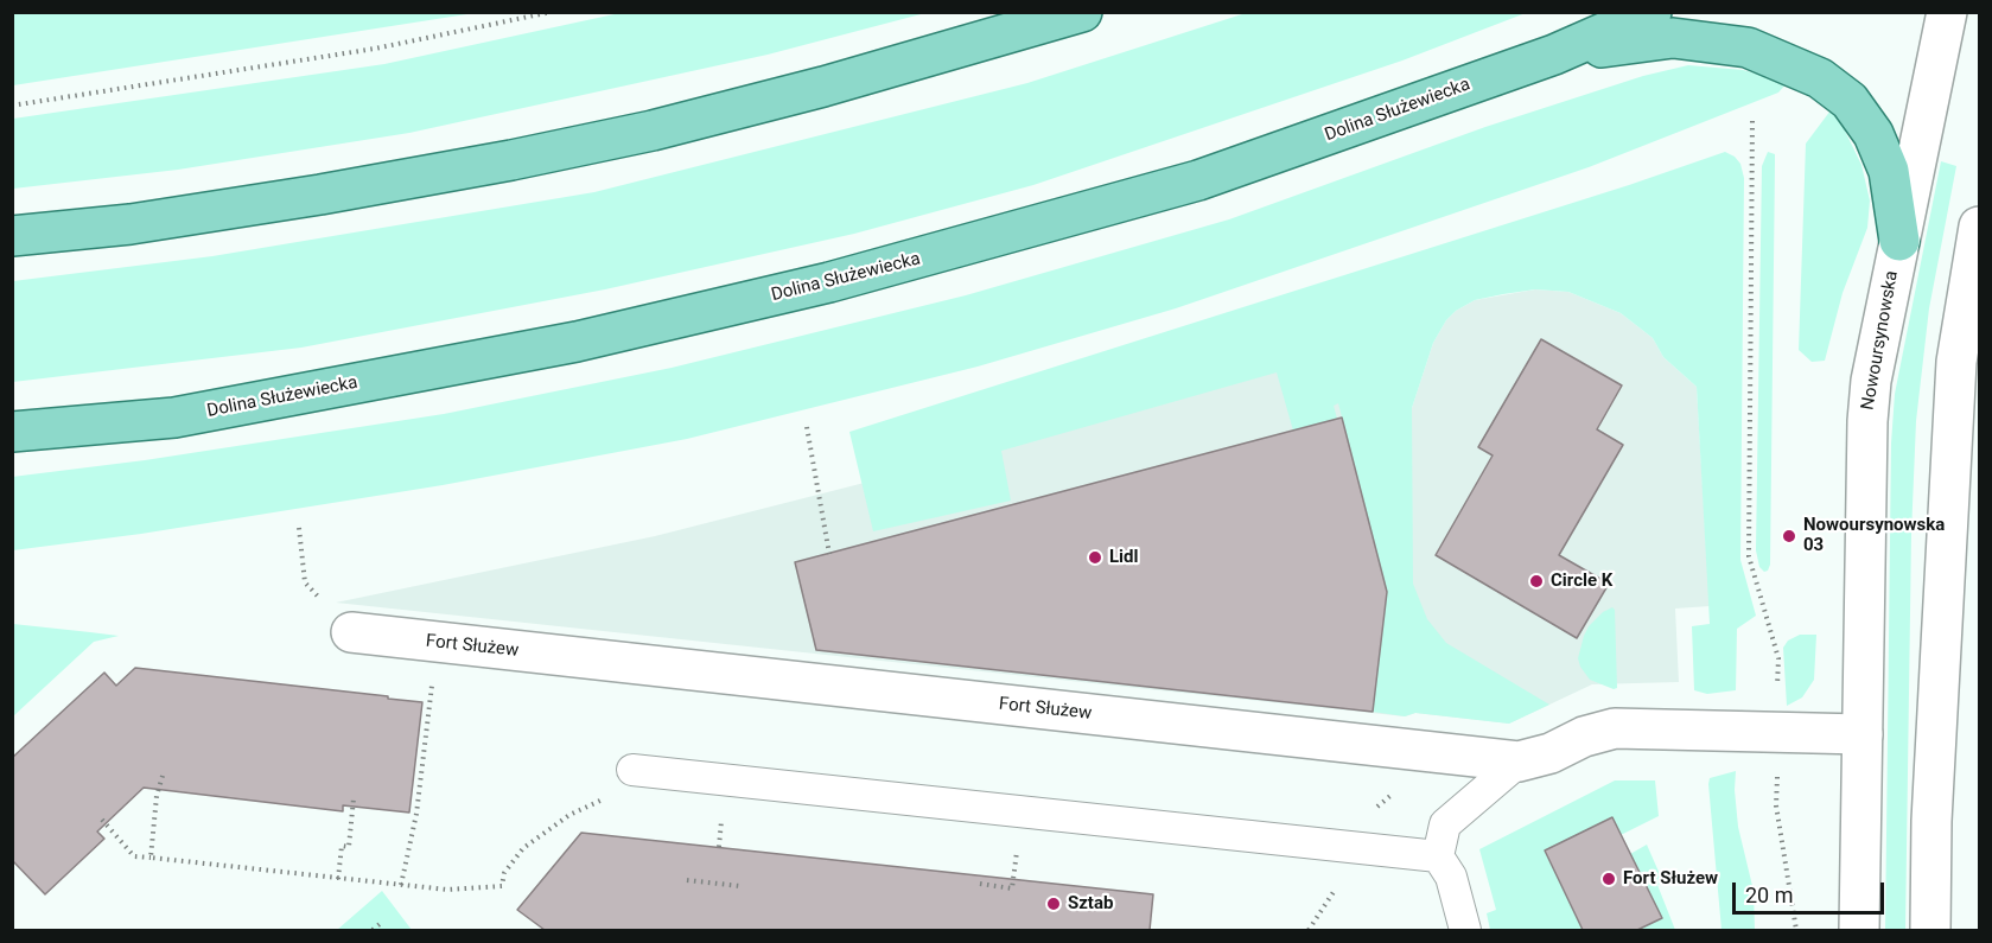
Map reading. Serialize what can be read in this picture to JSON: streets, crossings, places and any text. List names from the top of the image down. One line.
{"streets":{"main road":["Dolina Służewiecka"],"street":["Nowoursynowska","Fort Służew"]},"crossings":[["Nowoursynowska","Fort Służew"]],"places":["Nowoursynowska 03","Lidl","Circle K","Fort Służew","Sztab"],"scale_bar":"20 m"}
